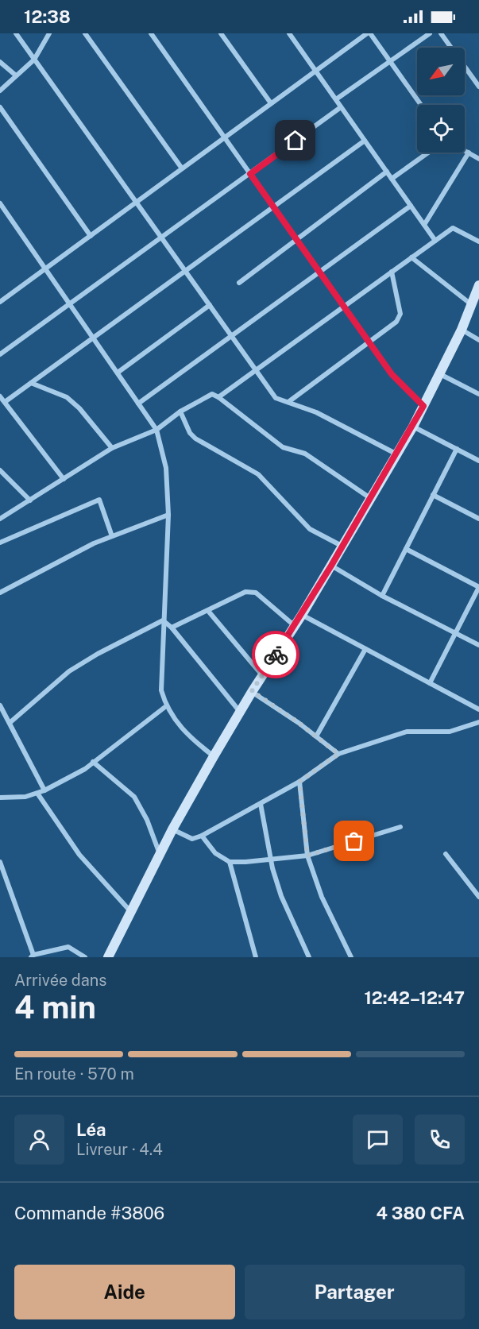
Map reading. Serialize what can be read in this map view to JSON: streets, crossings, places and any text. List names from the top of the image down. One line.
{"north":"bottom left","page":{"status":"12:38","heading":["4 min","Arrivée dans","12:42–12:47"],"panel":["Léa","Livreur · 4.4","Commande #3806","4 380 CFA"],"bar":"En route · 570 m","buttons":["Aide","Partager"]}}
